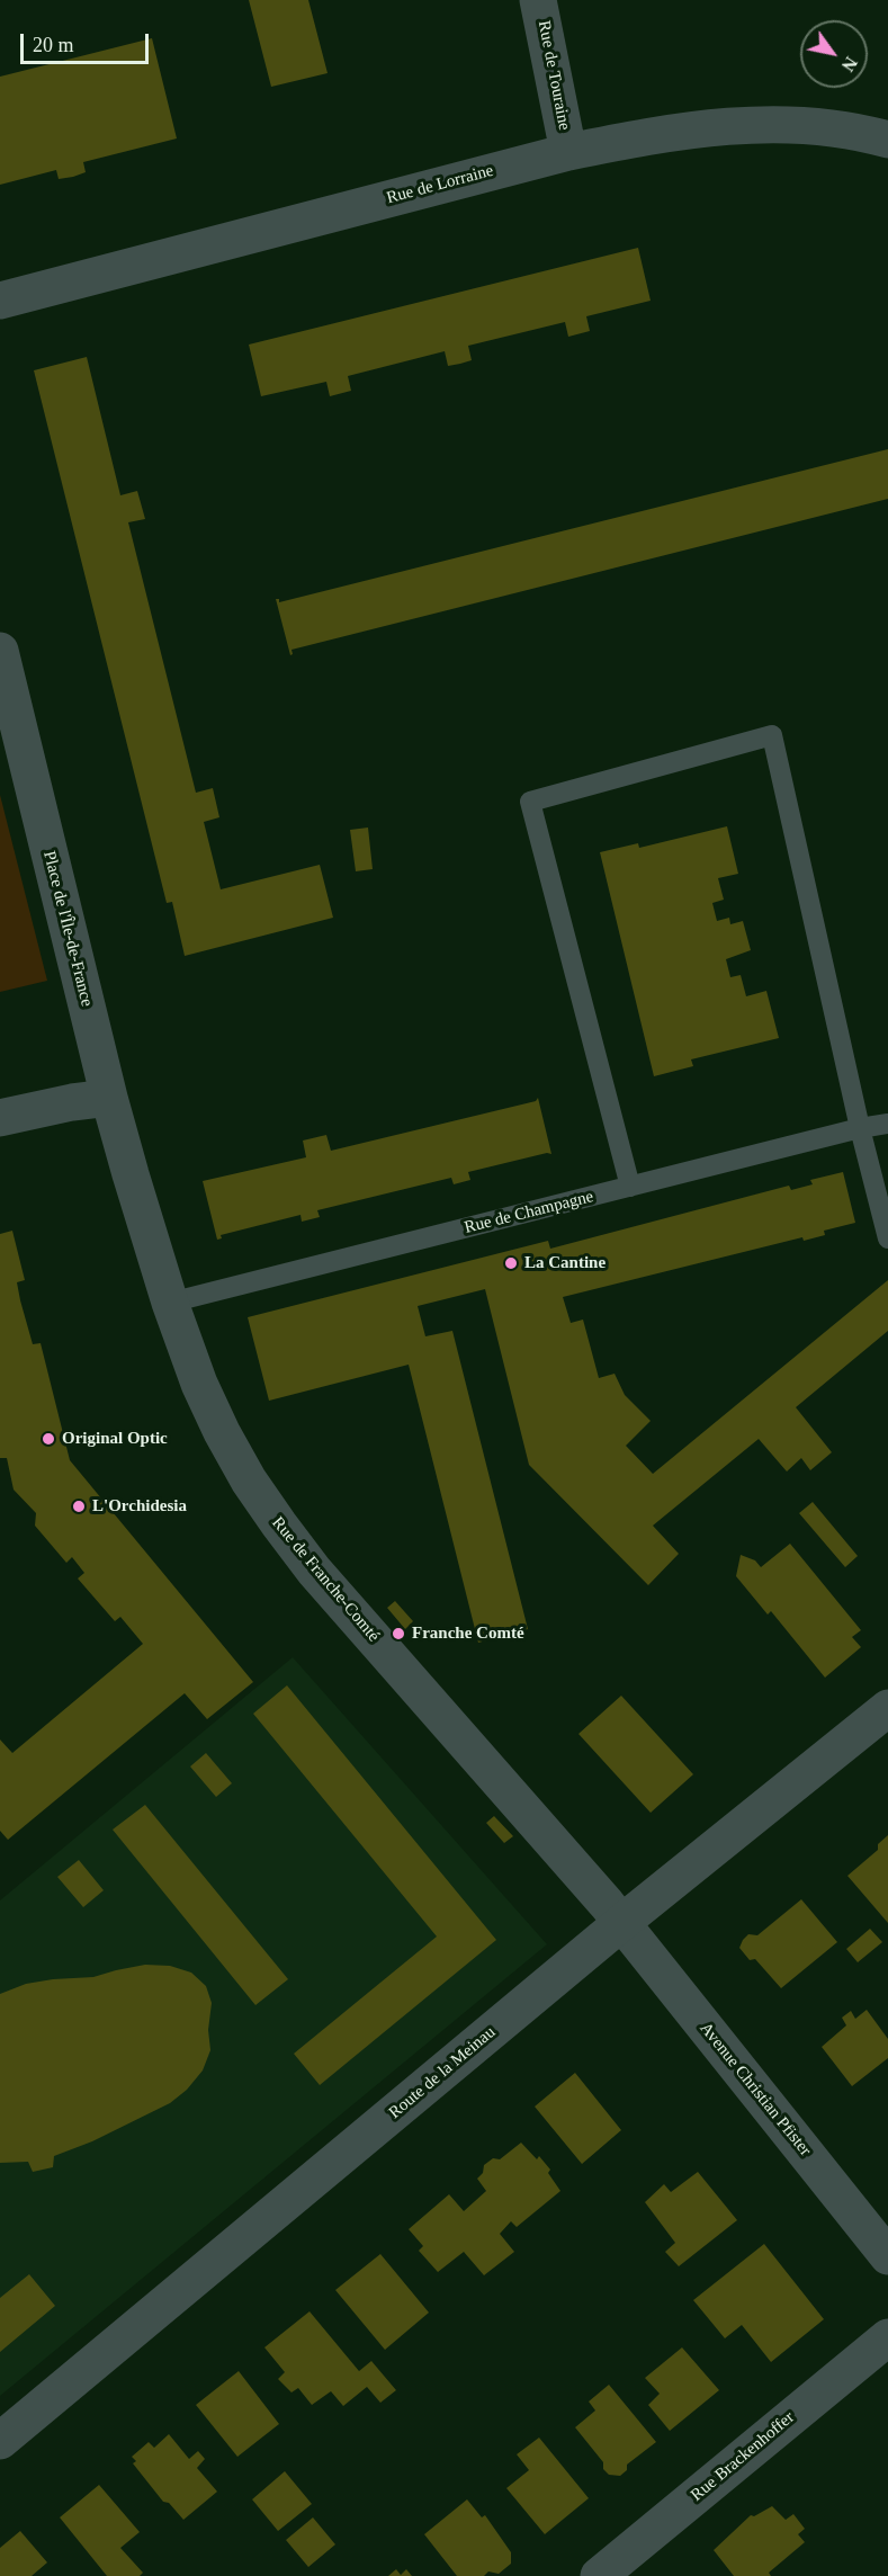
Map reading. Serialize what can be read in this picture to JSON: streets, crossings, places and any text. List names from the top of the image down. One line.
{"streets":{"street":["Rue de Touraine","Rue de Lorraine","Place de l'Île-de-France","Rue de Franche-Comté","Route de la Meinau","Avenue Christian Pfister","Rue Brackenhoffer"],"lane":["Rue de Champagne"]},"crossings":[["Rue de Touraine","Rue de Lorraine"],["Place de l'Île-de-France","Rue de Franche-Comté"],["Rue de Champagne","Rue de Franche-Comté"],["Rue de Franche-Comté","Route de la Meinau"],["Rue de Franche-Comté","Avenue Christian Pfister"],["Route de la Meinau","Avenue Christian Pfister"]],"places":["La Cantine","Original Optic","L'Orchidesia","Franche Comté"],"scale_bar":"20 m","north":"bottom right"}
